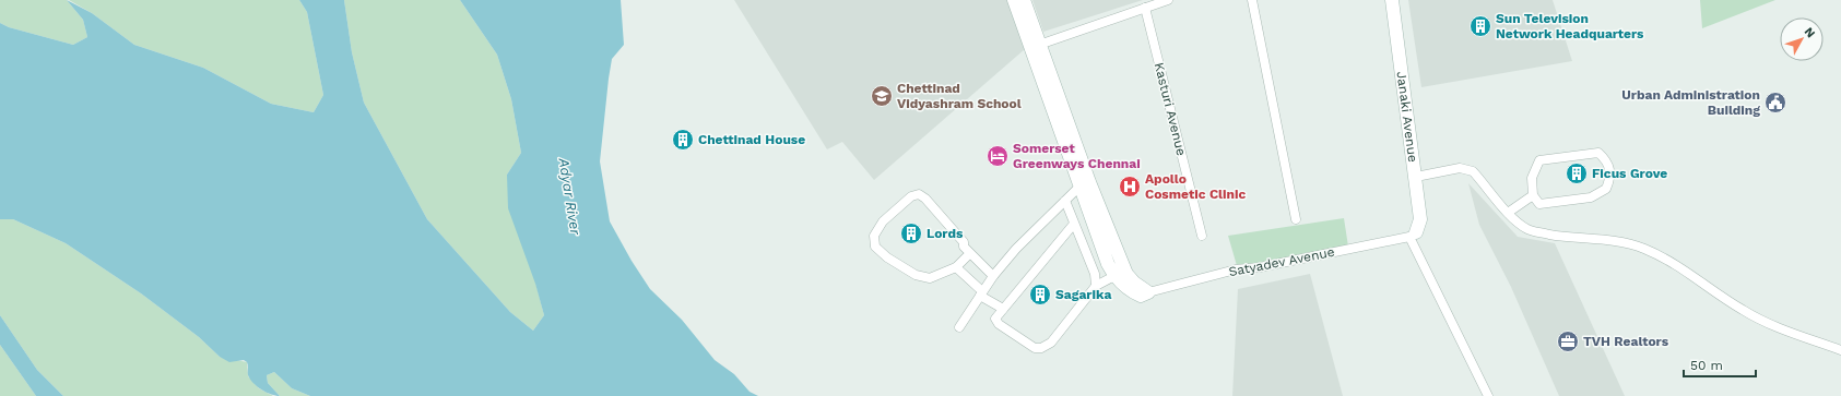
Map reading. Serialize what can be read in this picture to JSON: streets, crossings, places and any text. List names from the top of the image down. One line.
{"streets":{"street":["Kasturi Avenue","Janaki Avenue","Satyadev Avenue"]},"crossings":[["Janaki Avenue","Satyadev Avenue"]],"water":["Adyar River"],"places":{"building":["Sun Television Network Headquarters","Chettinad House","Ficus Grove","Lords","Sagarika"],"school or university":["Chettinad Vidyashram School"],"public building":["Urban Administration Building"],"hotel":["Somerset Greenways Chennai"],"hospital":["Apollo Cosmetic Clinic"],"office":["TVH Realtors"]},"scale_bar":"50 m","north":"top right"}
